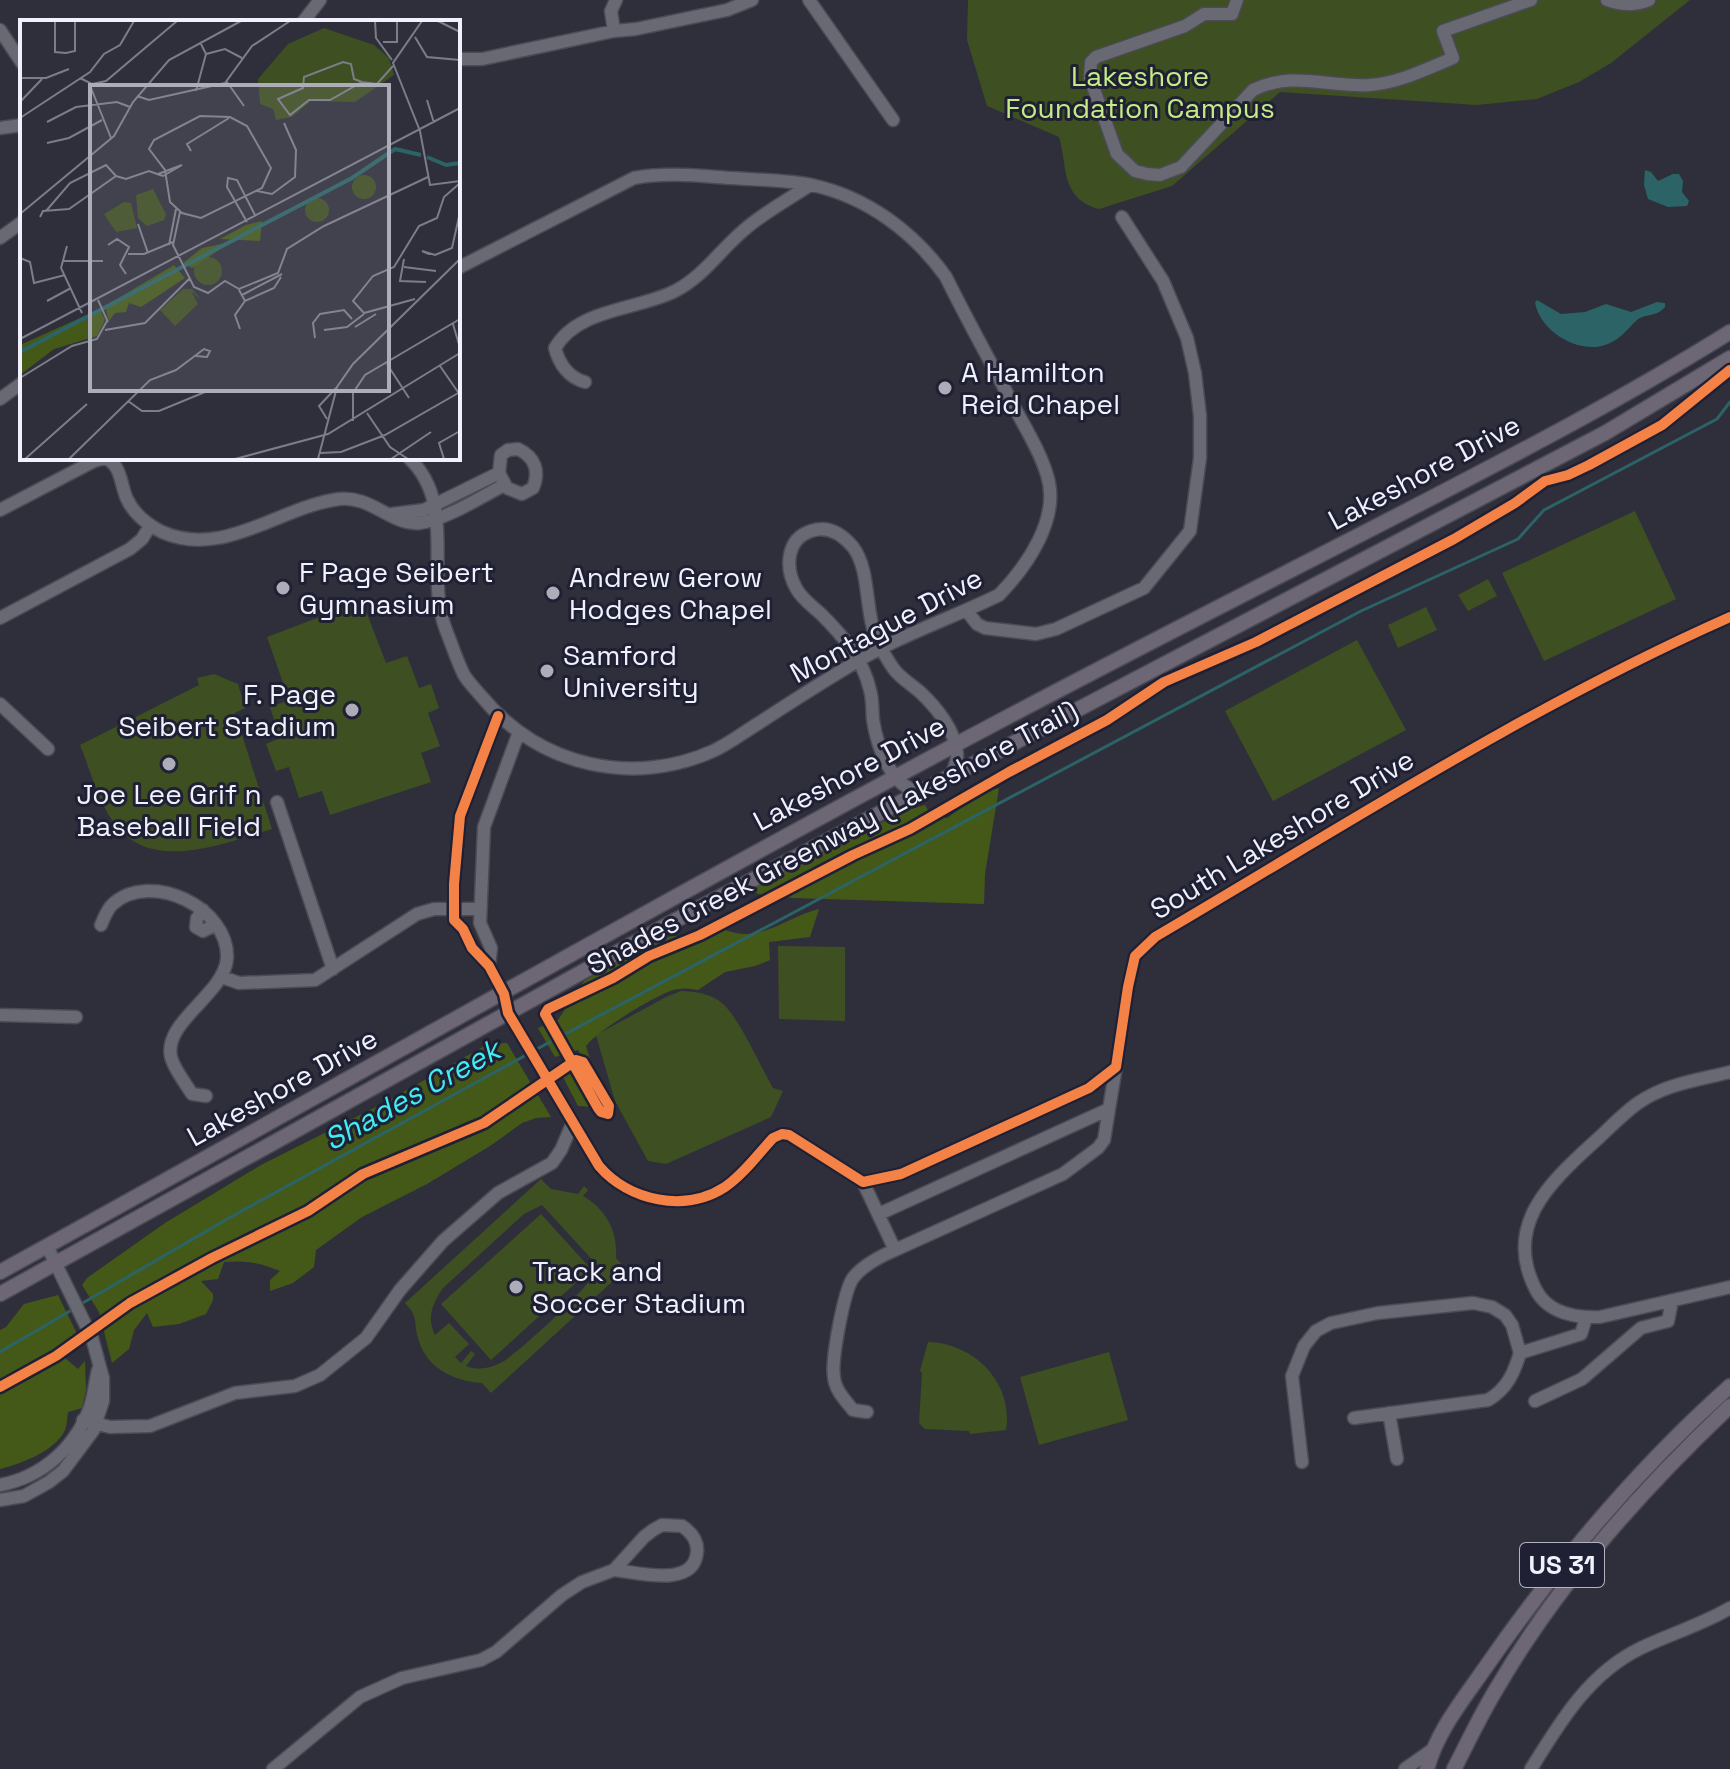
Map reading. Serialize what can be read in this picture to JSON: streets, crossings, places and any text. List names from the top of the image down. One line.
{"streets":{"main road":["Lakeshore Drive","US 31"],"street":["Montague Drive","South Lakeshore Drive"],"cycle path":["Shades Creek Greenway (Lakeshore Trail)"]},"water":["Shades Creek"],"parks":["Lakeshore Foundation Campus"],"places":["A Hamilton Reid Chapel","F Page Seibert Gymnasium","Andrew Gerow Hodges Chapel","Samford University","F. Page Seibert Stadium","Joe Lee Grif n Baseball Field","Track and Soccer Stadium"]}
